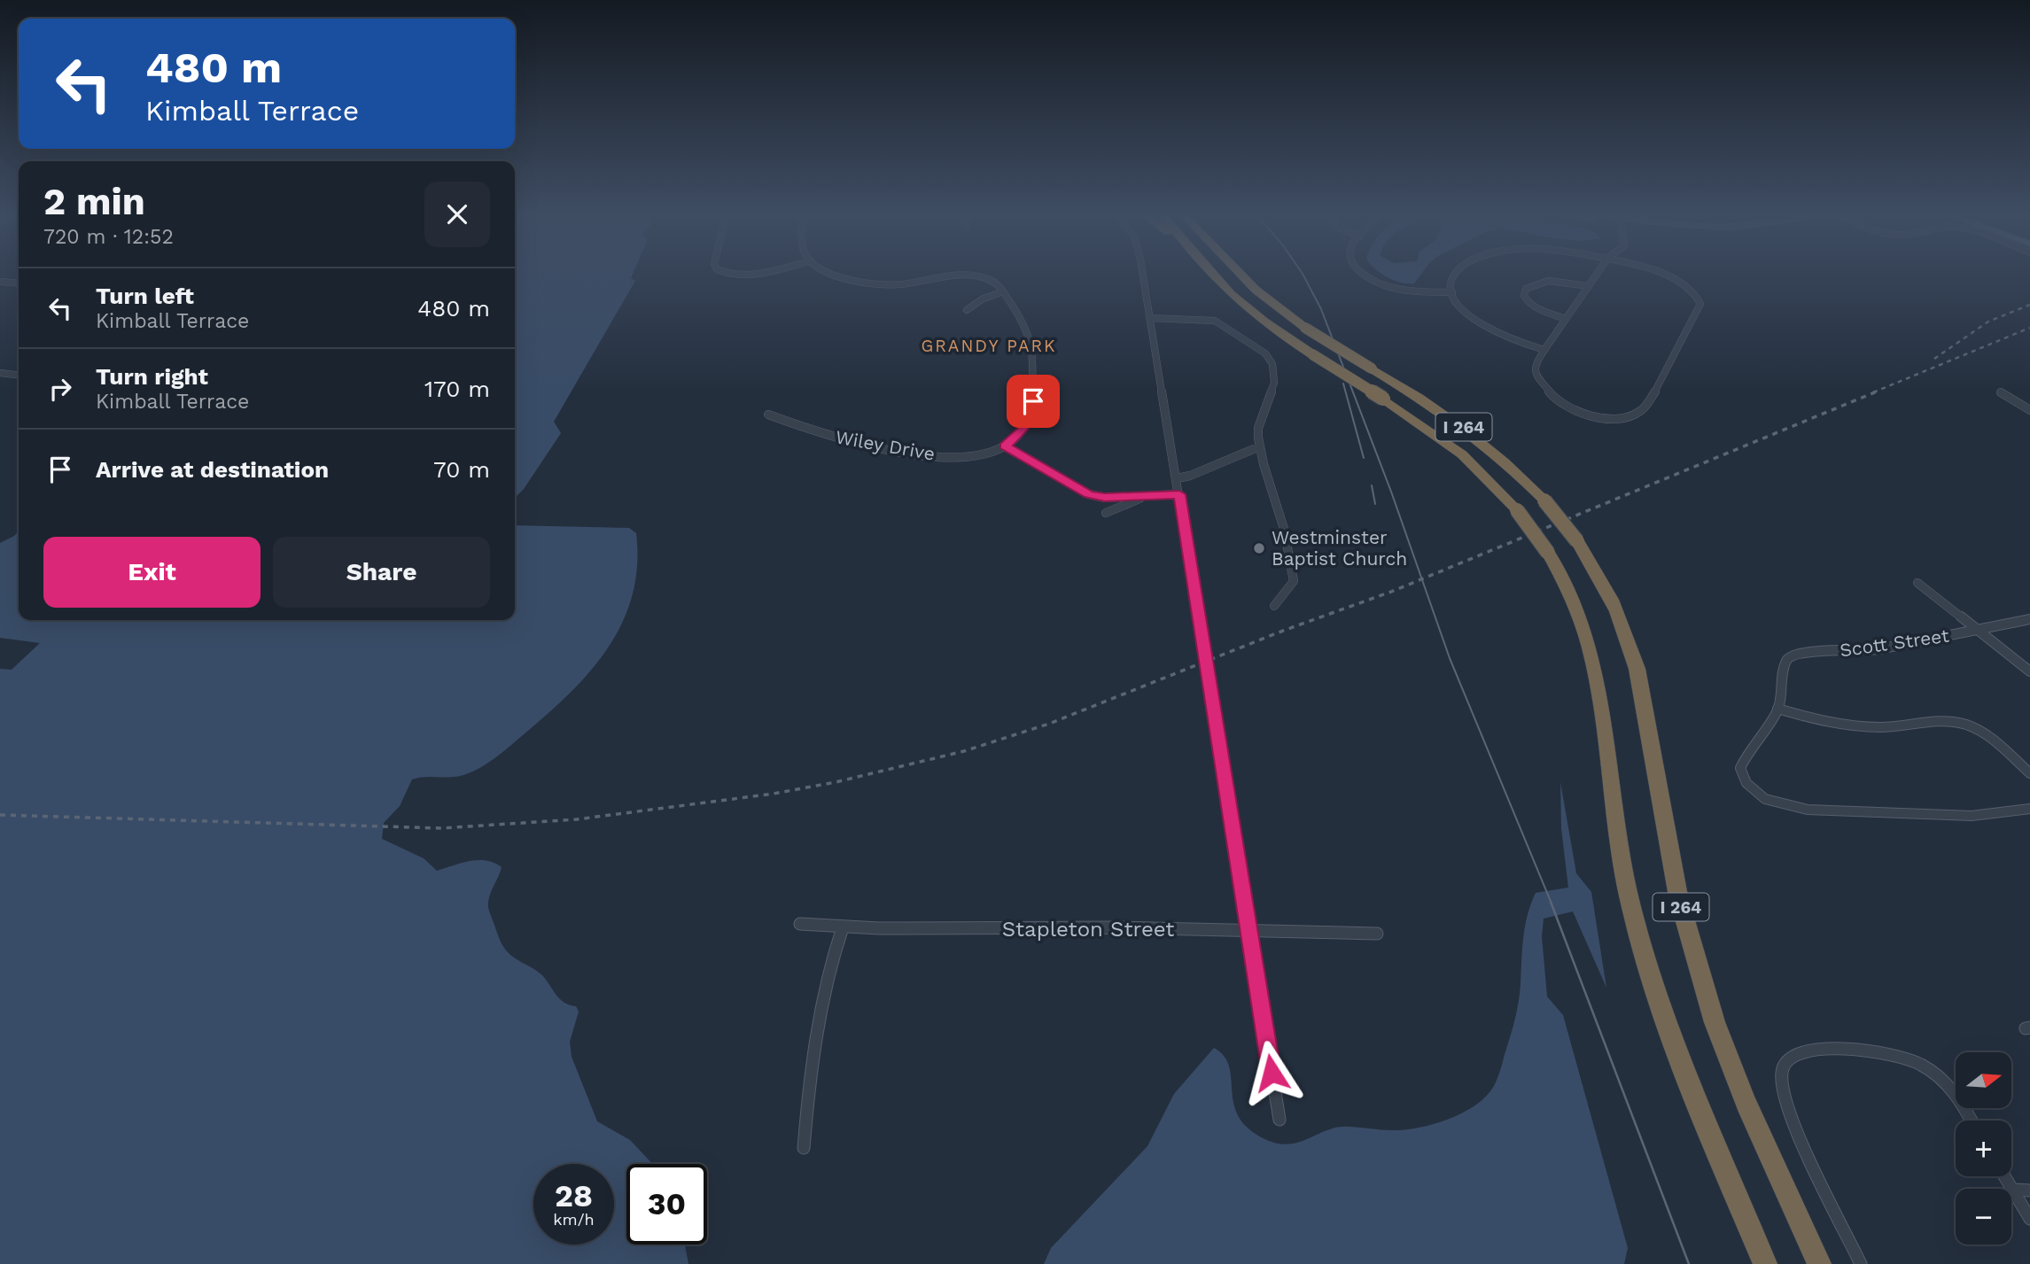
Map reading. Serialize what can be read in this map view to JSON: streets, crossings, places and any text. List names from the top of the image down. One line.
{"streets":{"highway":["I 264"],"street":["Wiley Drive","Scott Street","Stapleton Street"]},"districts":["GRANDY PARK"],"places":["Westminster Baptist Church"],"north":"right","page":{"turn":["480 m","Kimball Terrace"],"heading":["2 min","720 m · 12:52"],"list":[{"name":"Turn left","note":"Kimball Terrace","value":"480 m"},{"name":"Turn right","note":"Kimball Terrace","value":"170 m"},{"name":"Arrive at destination","value":"70 m"}],"buttons":["Exit","Share"],"map_buttons":["+","−"],"speed":"28 km/h","limit":"30"}}
